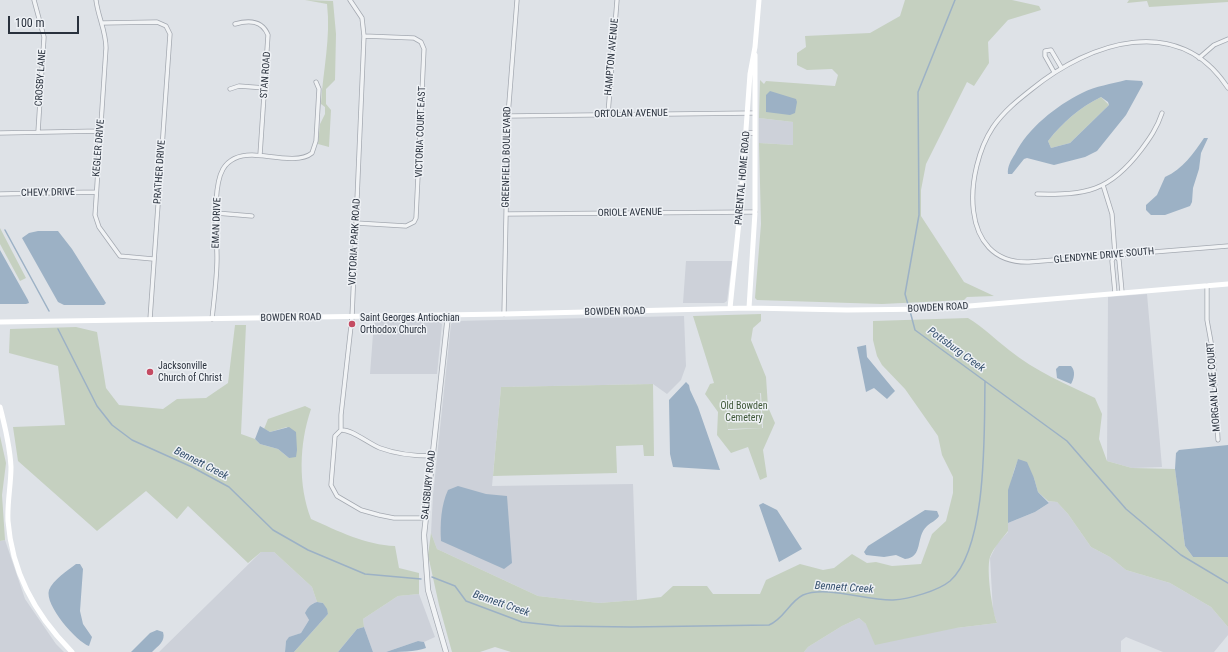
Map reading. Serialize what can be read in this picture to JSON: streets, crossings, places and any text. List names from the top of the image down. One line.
{"streets":{"main road":["PARENTAL HOME ROAD","BOWDEN ROAD"],"street":["HAMPTON AVENUE","STAN ROAD","CROSBY LANE","ORTOLAN AVENUE","VICTORIA COURT EAST","KEGLER DRIVE","GREENFIELD BOULEVARD","PRATHER DRIVE","CHEVY DRIVE","ORIOLE AVENUE","EMAN DRIVE","VICTORIA PARK ROAD","GLENDYNE DRIVE SOUTH","MORGAN LAKE COURT","SALISBURY ROAD"]},"crossings":[["HAMPTON AVENUE","ORTOLAN AVENUE"],["STAN ROAD","EMAN DRIVE"],["ORTOLAN AVENUE","GREENFIELD BOULEVARD"],["ORTOLAN AVENUE","PARENTAL HOME ROAD"],["VICTORIA COURT EAST","VICTORIA PARK ROAD"],["KEGLER DRIVE","PRATHER DRIVE"],["KEGLER DRIVE","CHEVY DRIVE"],["GREENFIELD BOULEVARD","ORIOLE AVENUE"],["GREENFIELD BOULEVARD","BOWDEN ROAD"],["PRATHER DRIVE","BOWDEN ROAD"],["PARENTAL HOME ROAD","ORIOLE AVENUE"],["PARENTAL HOME ROAD","BOWDEN ROAD"],["EMAN DRIVE","BOWDEN ROAD"],["VICTORIA PARK ROAD","BOWDEN ROAD"],["VICTORIA PARK ROAD","SALISBURY ROAD"],["BOWDEN ROAD","MORGAN LAKE COURT"],["BOWDEN ROAD","SALISBURY ROAD"]],"water":["Pottsburg Creek","Bennett Creek"],"parks":["Old Bowden Cemetery"],"places":["Saint Georges Antiochian Orthodox Church","Jacksonville Church of Christ"],"scale_bar":"100 m"}
